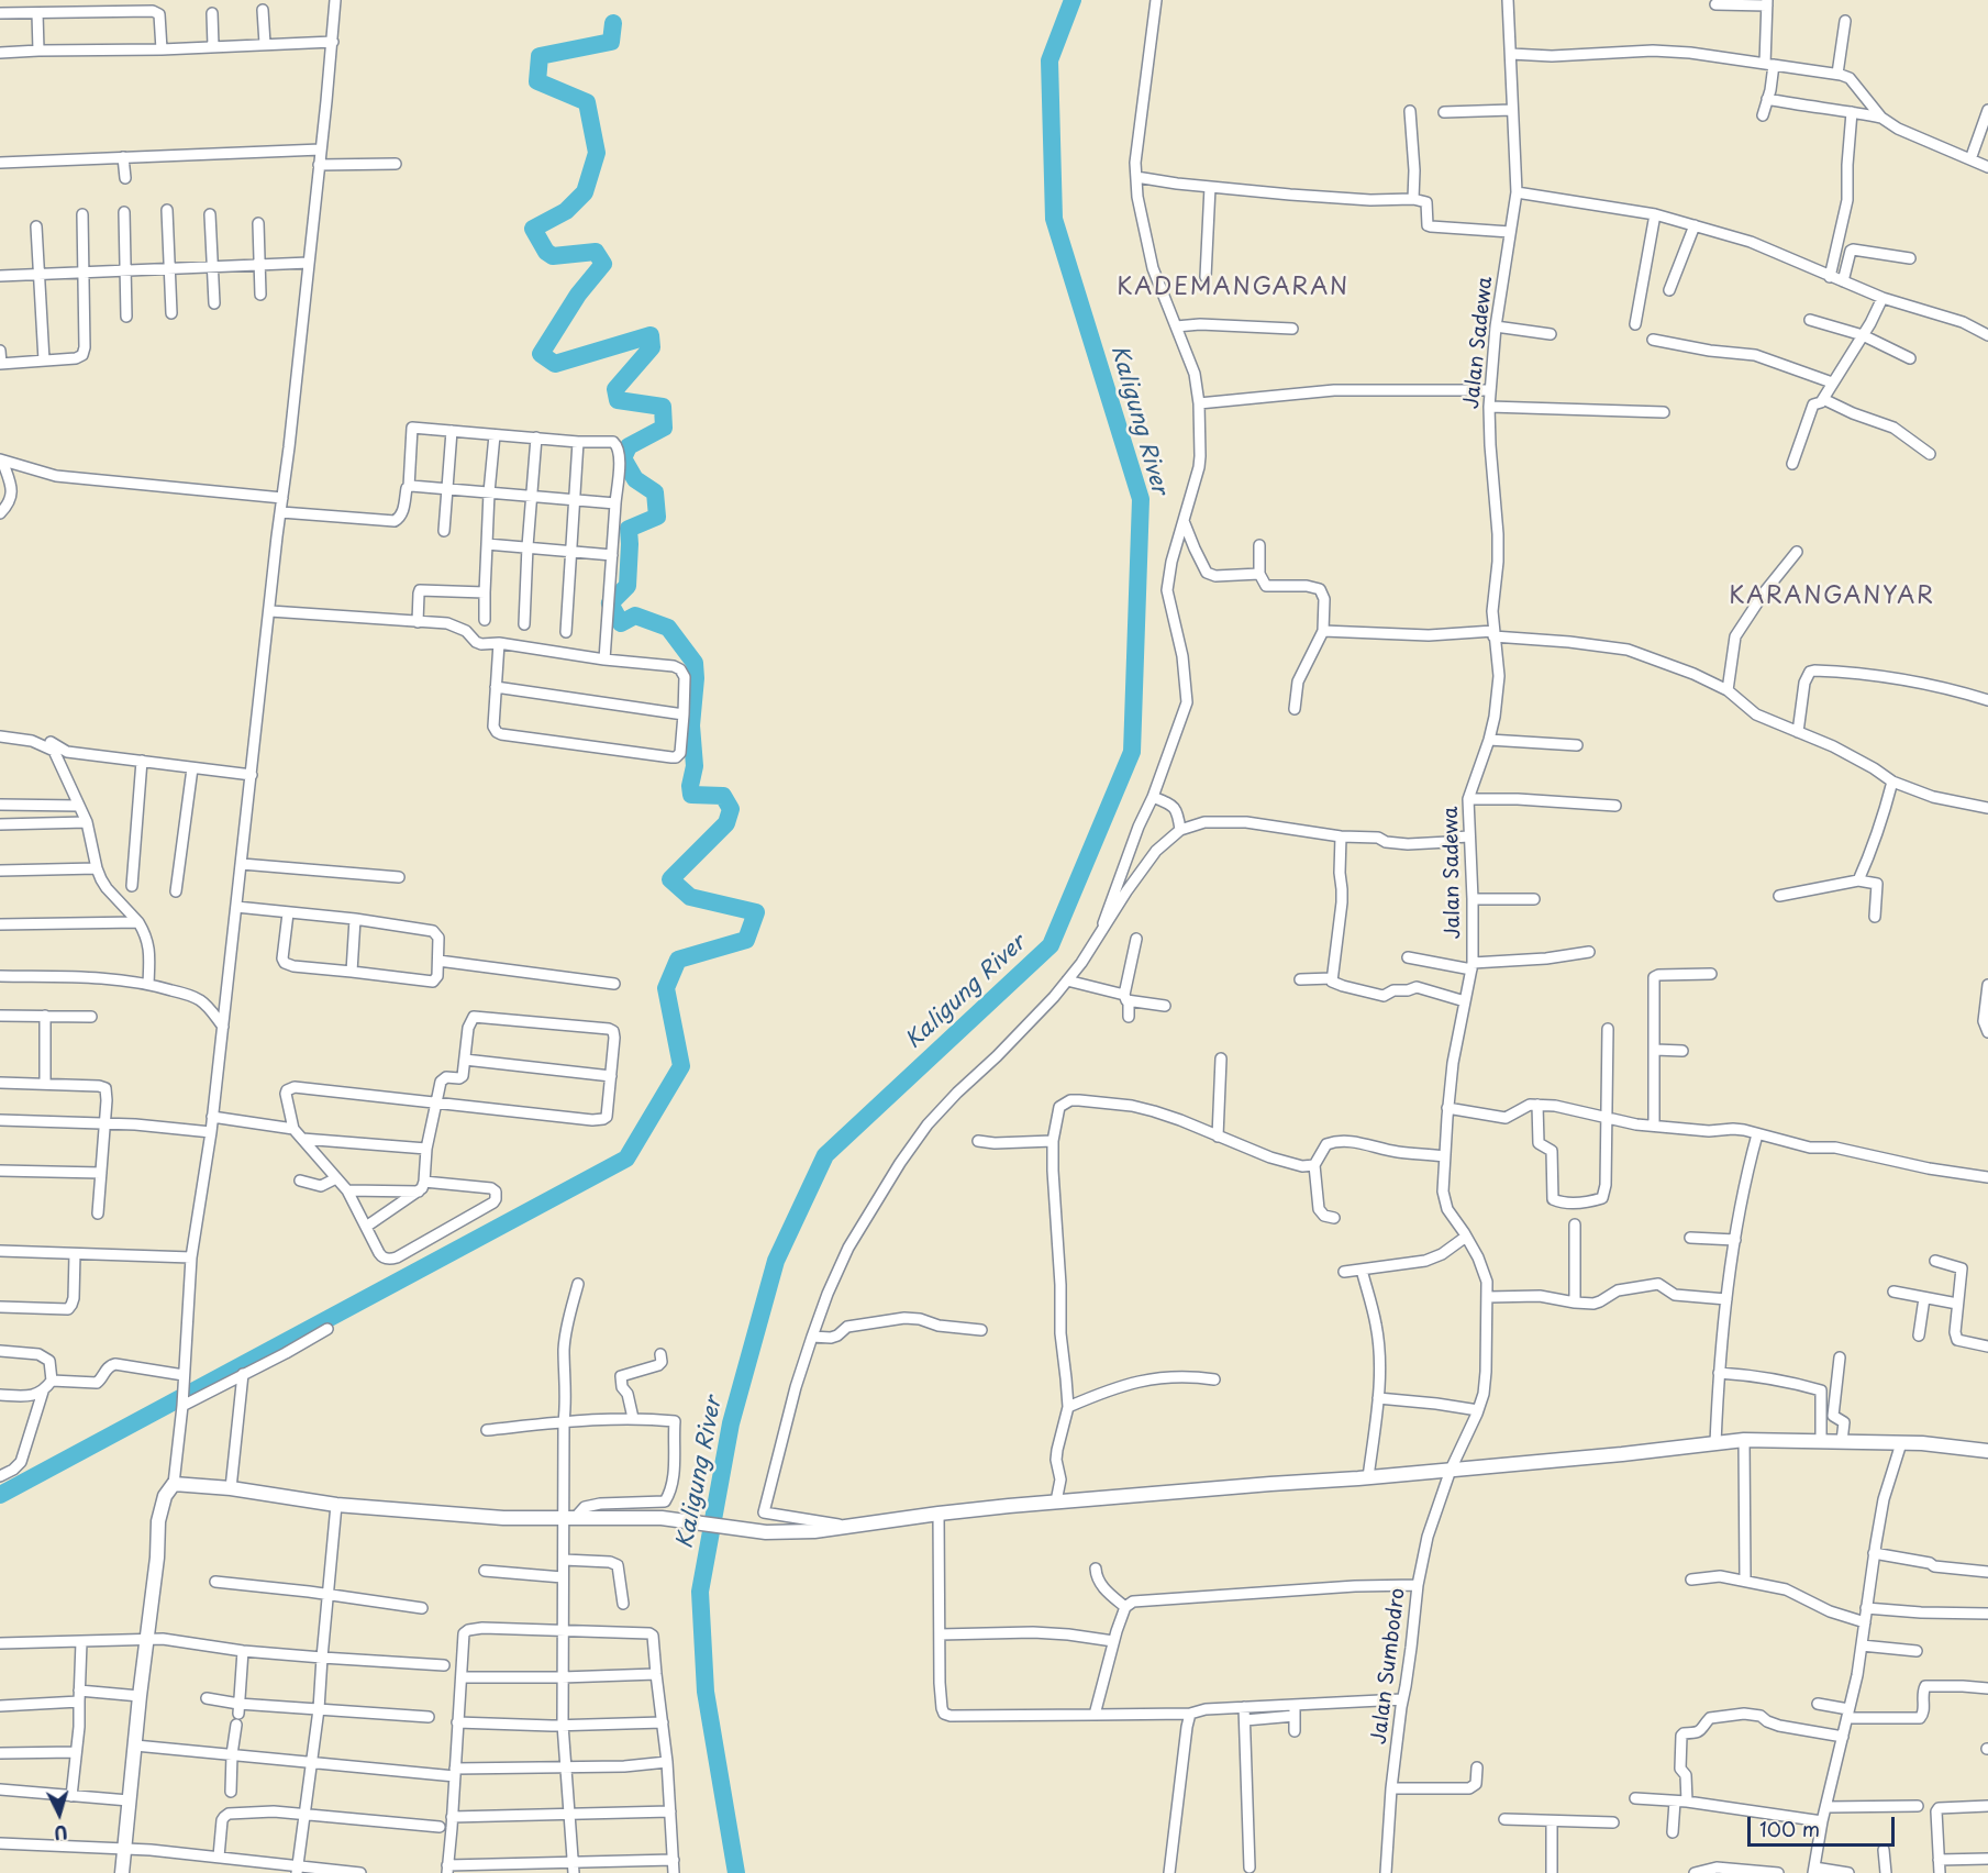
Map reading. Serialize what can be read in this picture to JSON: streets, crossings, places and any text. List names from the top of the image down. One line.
{"streets":{"street":["Jalan Sadewa","Jalan Sumbodro"]},"crossings":[["Jalan Sadewa","Jalan Sumbodro"]],"districts":["KADEMANGARAN","KARANGANYAR"],"water":["Kaligung River"],"scale_bar":"100 m","north":"bottom"}
